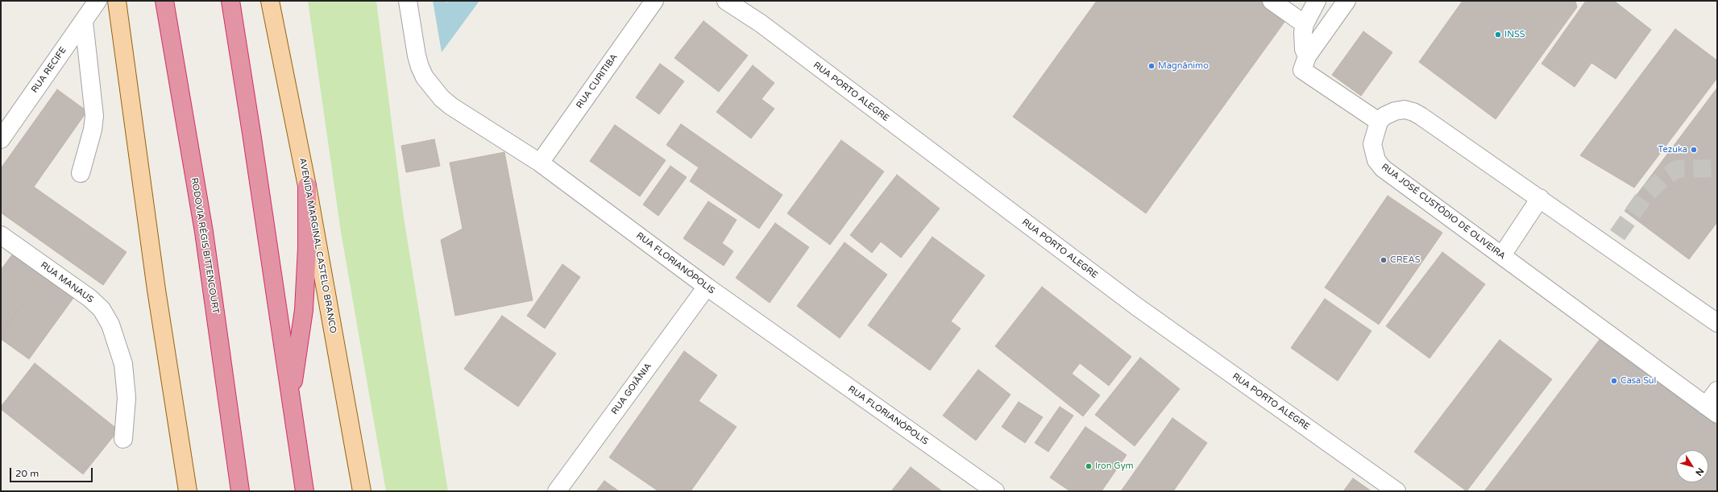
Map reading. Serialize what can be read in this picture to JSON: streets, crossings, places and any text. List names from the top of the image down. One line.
{"streets":{"highway":["RODOVIA RÉGIS BITTENCOURT"],"main road":["AVENIDA MARGINAL CASTELO BRANCO"],"street":["RUA RECIFE","RUA CURITIBA","RUA PORTO ALEGRE","RUA JOSÉ CUSTÓDIO DE OLIVEIRA","RUA FLORIANÓPOLIS","RUA MANAUS","RUA GOIÂNIA"]},"crossings":[["RUA CURITIBA","RUA FLORIANÓPOLIS"],["RUA FLORIANÓPOLIS","RUA GOIÂNIA"]],"places":["INSS","Magnânimo","Tezuka","CREAS","Casa Sul","Iron Gym"],"scale_bar":"20 m","north":"bottom right"}
